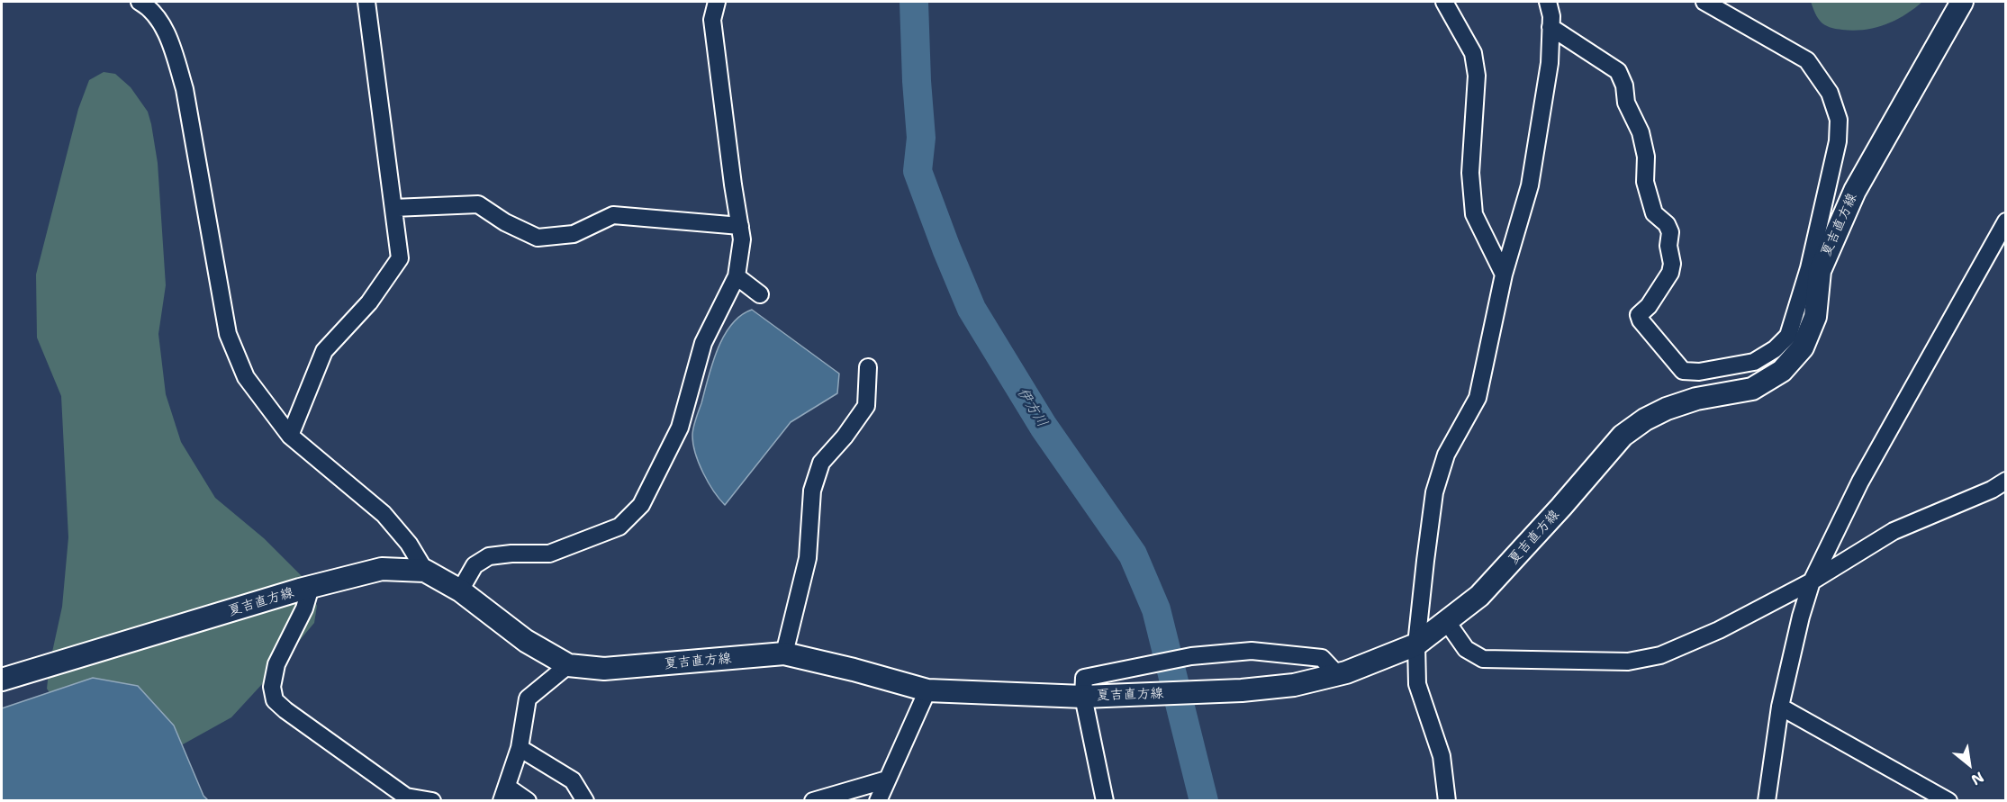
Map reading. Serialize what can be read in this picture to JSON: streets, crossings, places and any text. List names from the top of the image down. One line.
{"streets":{"main road":["夏吉直方線"]},"water":["伊方川"],"north":"bottom right"}
